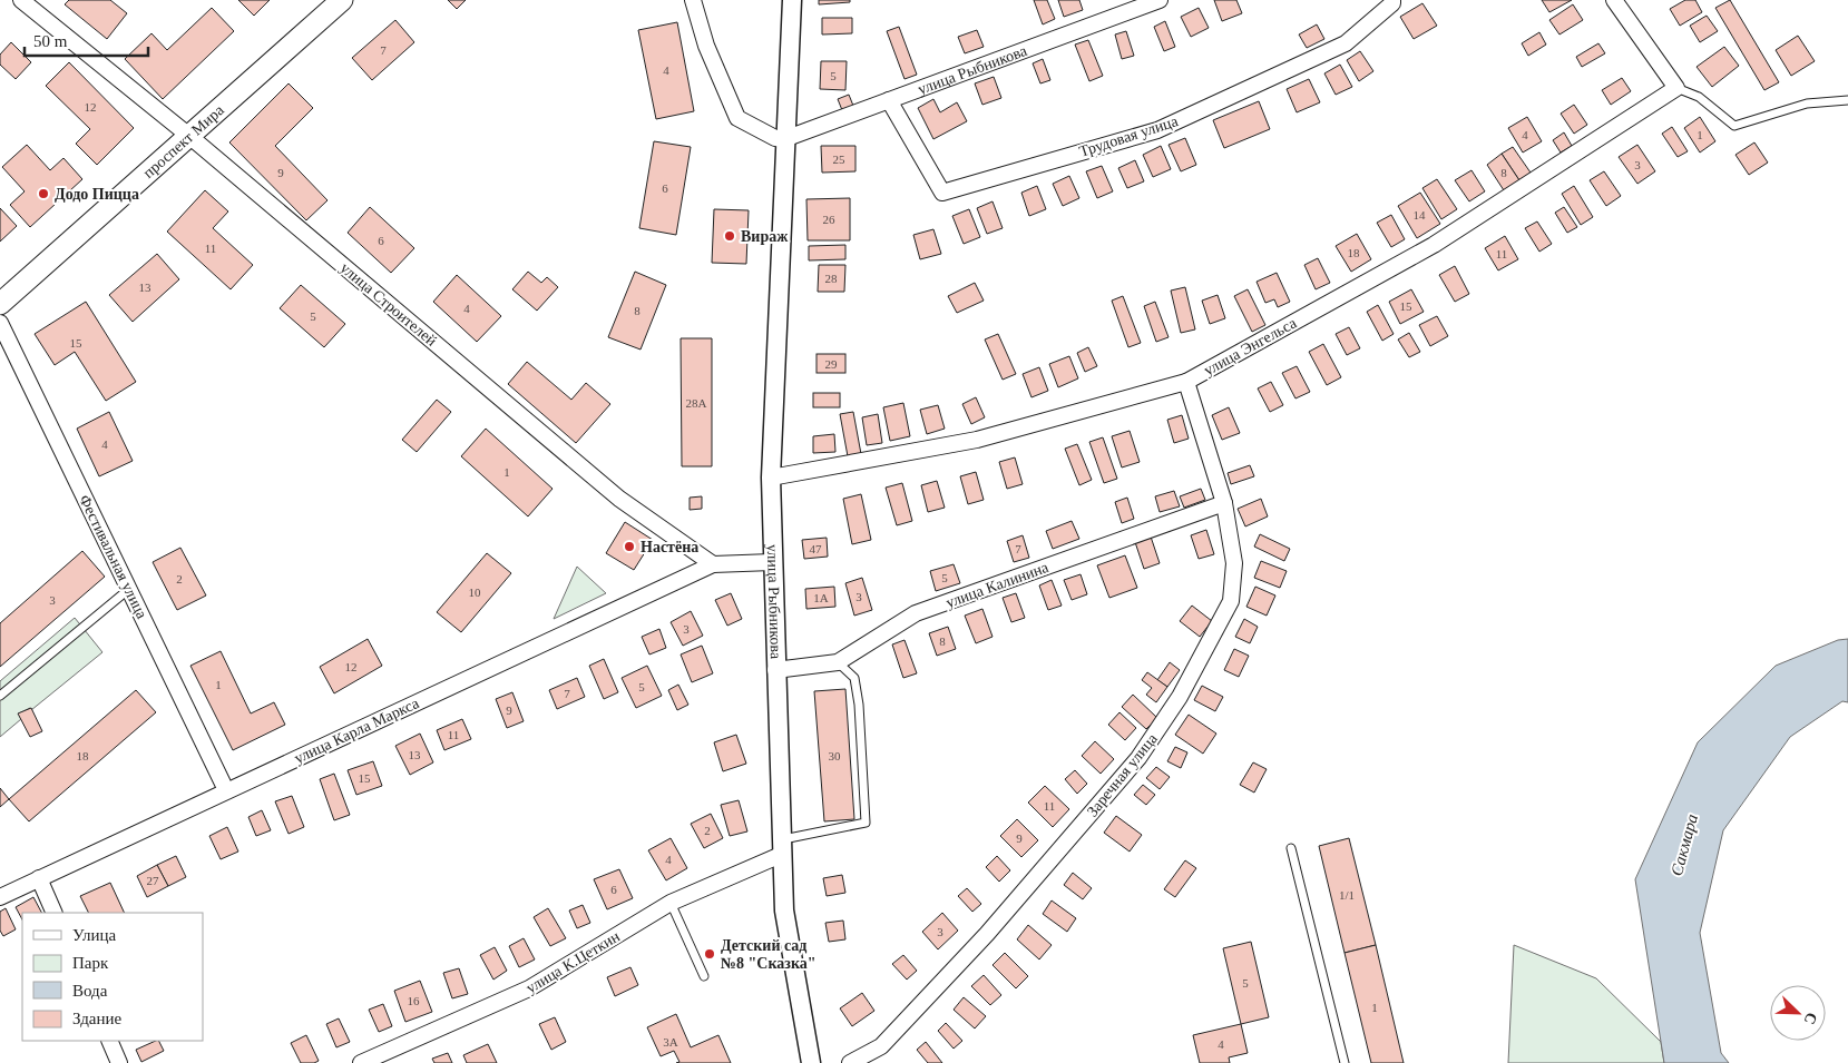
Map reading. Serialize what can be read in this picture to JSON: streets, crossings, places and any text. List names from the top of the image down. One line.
{"streets":{"main road":["проспект Мира"],"street":["улица Рыбникова","Трудовая улица","улица Строителей","улица Энгельса","Фестивальная улица","улица Калинина","улица Карла Маркса","Заречная улица","улица К.Цеткин"]},"crossings":[["улица Рыбникова","Трудовая улица"],["улица Рыбникова","улица Энгельса"],["улица Рыбникова","улица Калинина"],["улица Рыбникова","улица К.Цеткин"],["проспект Мира","улица Строителей"],["улица Строителей","улица Карла Маркса"],["улица Энгельса","Заречная улица"],["Фестивальная улица","улица Карла Маркса"],["улица Калинина","Заречная улица"]],"water":["Сакмара"],"places":["Додо Пицца","Вираж","Настёна","Детский сад №8 \"Сказка\""],"house_numbers":["7","4","5","12","4","1","25","3","9","8","6","14","26","6","11","18","11","28","13","15","4","8","5","15","29","28А","4","1","47","7","5","2","10","3","1А","3","3","8","12","1","5","7","9","11","13","18","30","15","11","2","9","4","27","6","1/1","3","5","16","1","3А","4"],"legend":["Улица","Парк","Вода","Здание"],"scale_bar":"50 m","north":"bottom right"}
